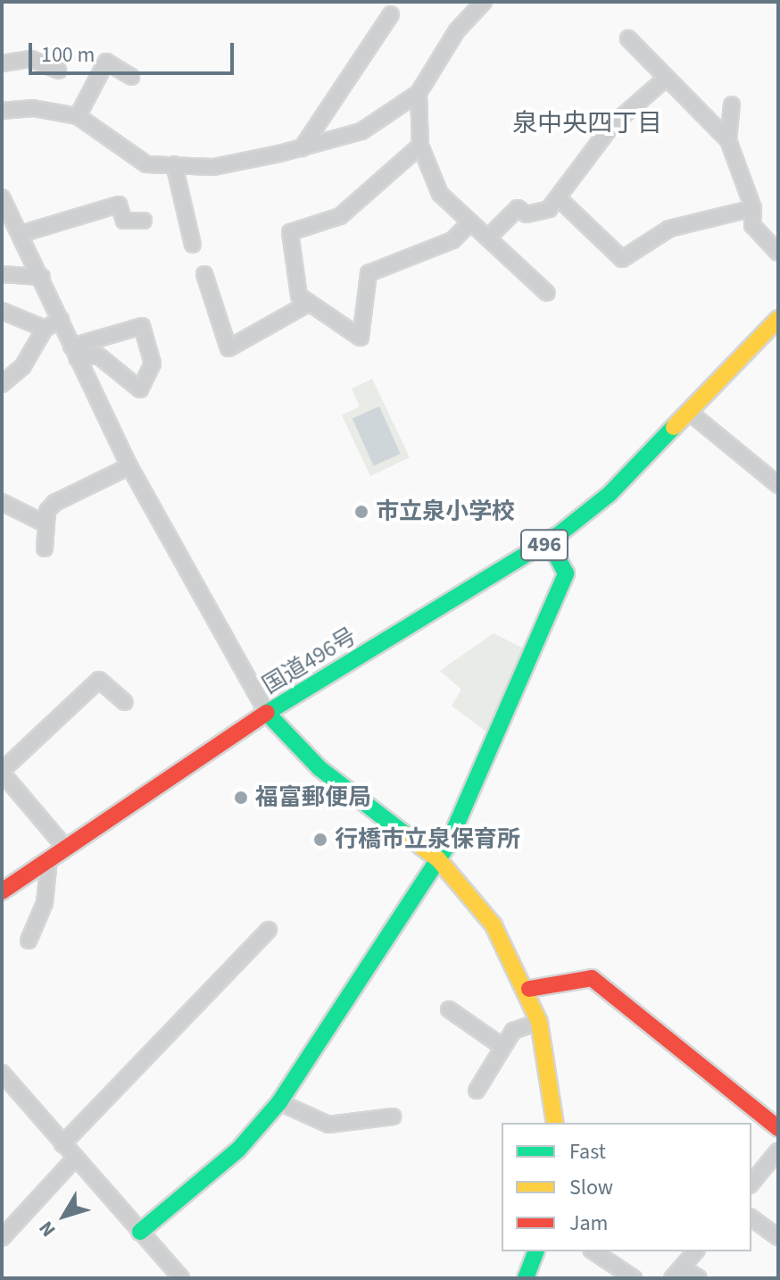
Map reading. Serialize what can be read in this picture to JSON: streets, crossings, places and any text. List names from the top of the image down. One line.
{"streets":{"main road":["496","国道496号"]},"districts":["泉中央四丁目"],"places":["市立泉小学校","福富郵便局","行橋市立泉保育所"],"legend":["Fast","Slow","Jam"],"scale_bar":"100 m","north":"bottom left"}
